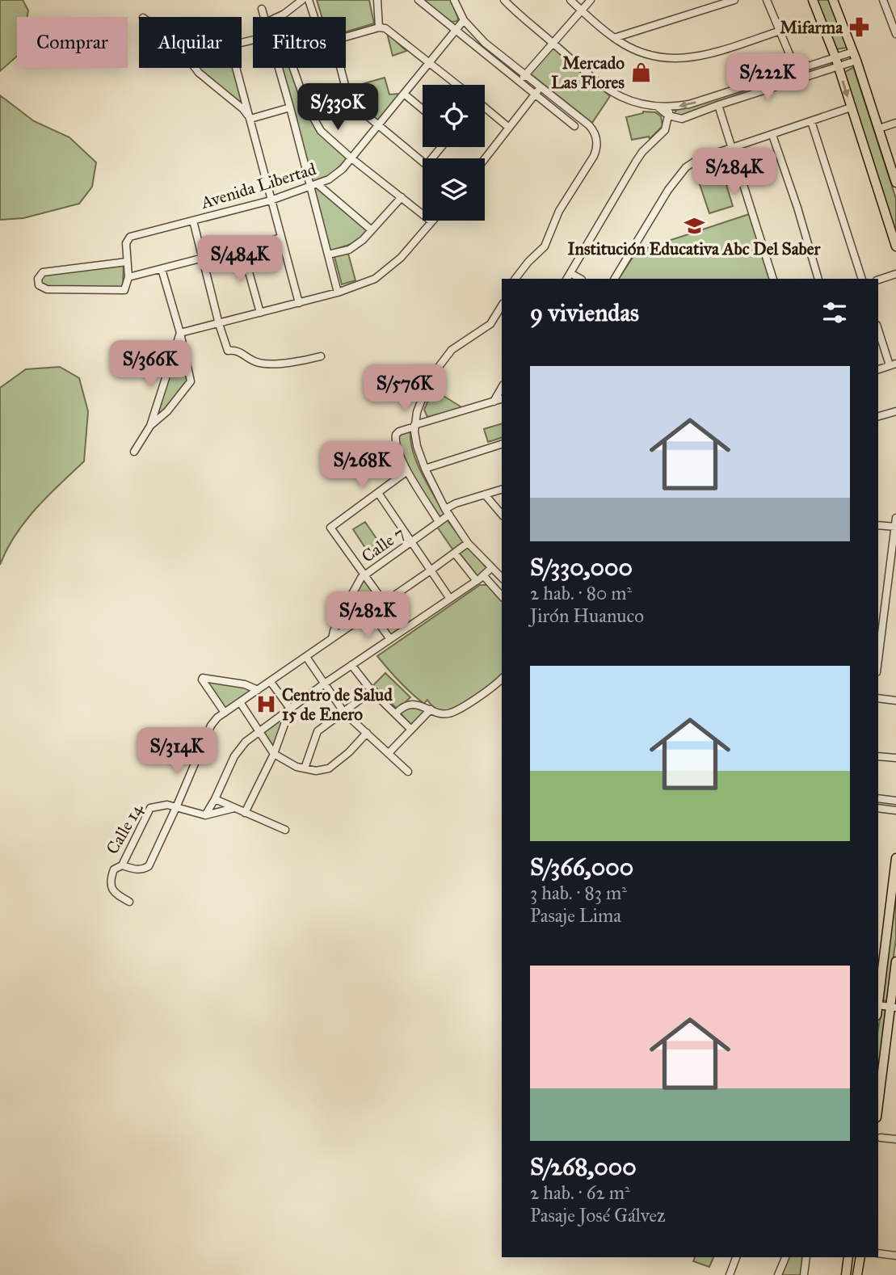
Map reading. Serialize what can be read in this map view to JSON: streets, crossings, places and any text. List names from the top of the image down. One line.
{"streets":{"street":["Avenida Libertad","Calle 7","Calle 14"]},"places":{"pharmacy":["Mifarma"],"shop":["Mercado Las Flores"],"school or university":["Institución Educativa Abc Del Saber"],"hospital":["Centro de Salud 15 de Enero"]},"page":{"chip":["Comprar","Alquilar","Filtros"],"price":["S/222K","S/330K","S/284K","S/484K","S/366K","S/576K","S/268K","S/282K","S/314K"],"heading":"9 viviendas","list":[{"name":"S/330,000","note":"2 hab. · 80 m² · Jirón Huanuco"},{"name":"S/366,000","note":"3 hab. · 83 m² · Pasaje Lima"},{"name":"S/268,000","note":"2 hab. · 62 m² · Pasaje José Gálvez"}]}}
